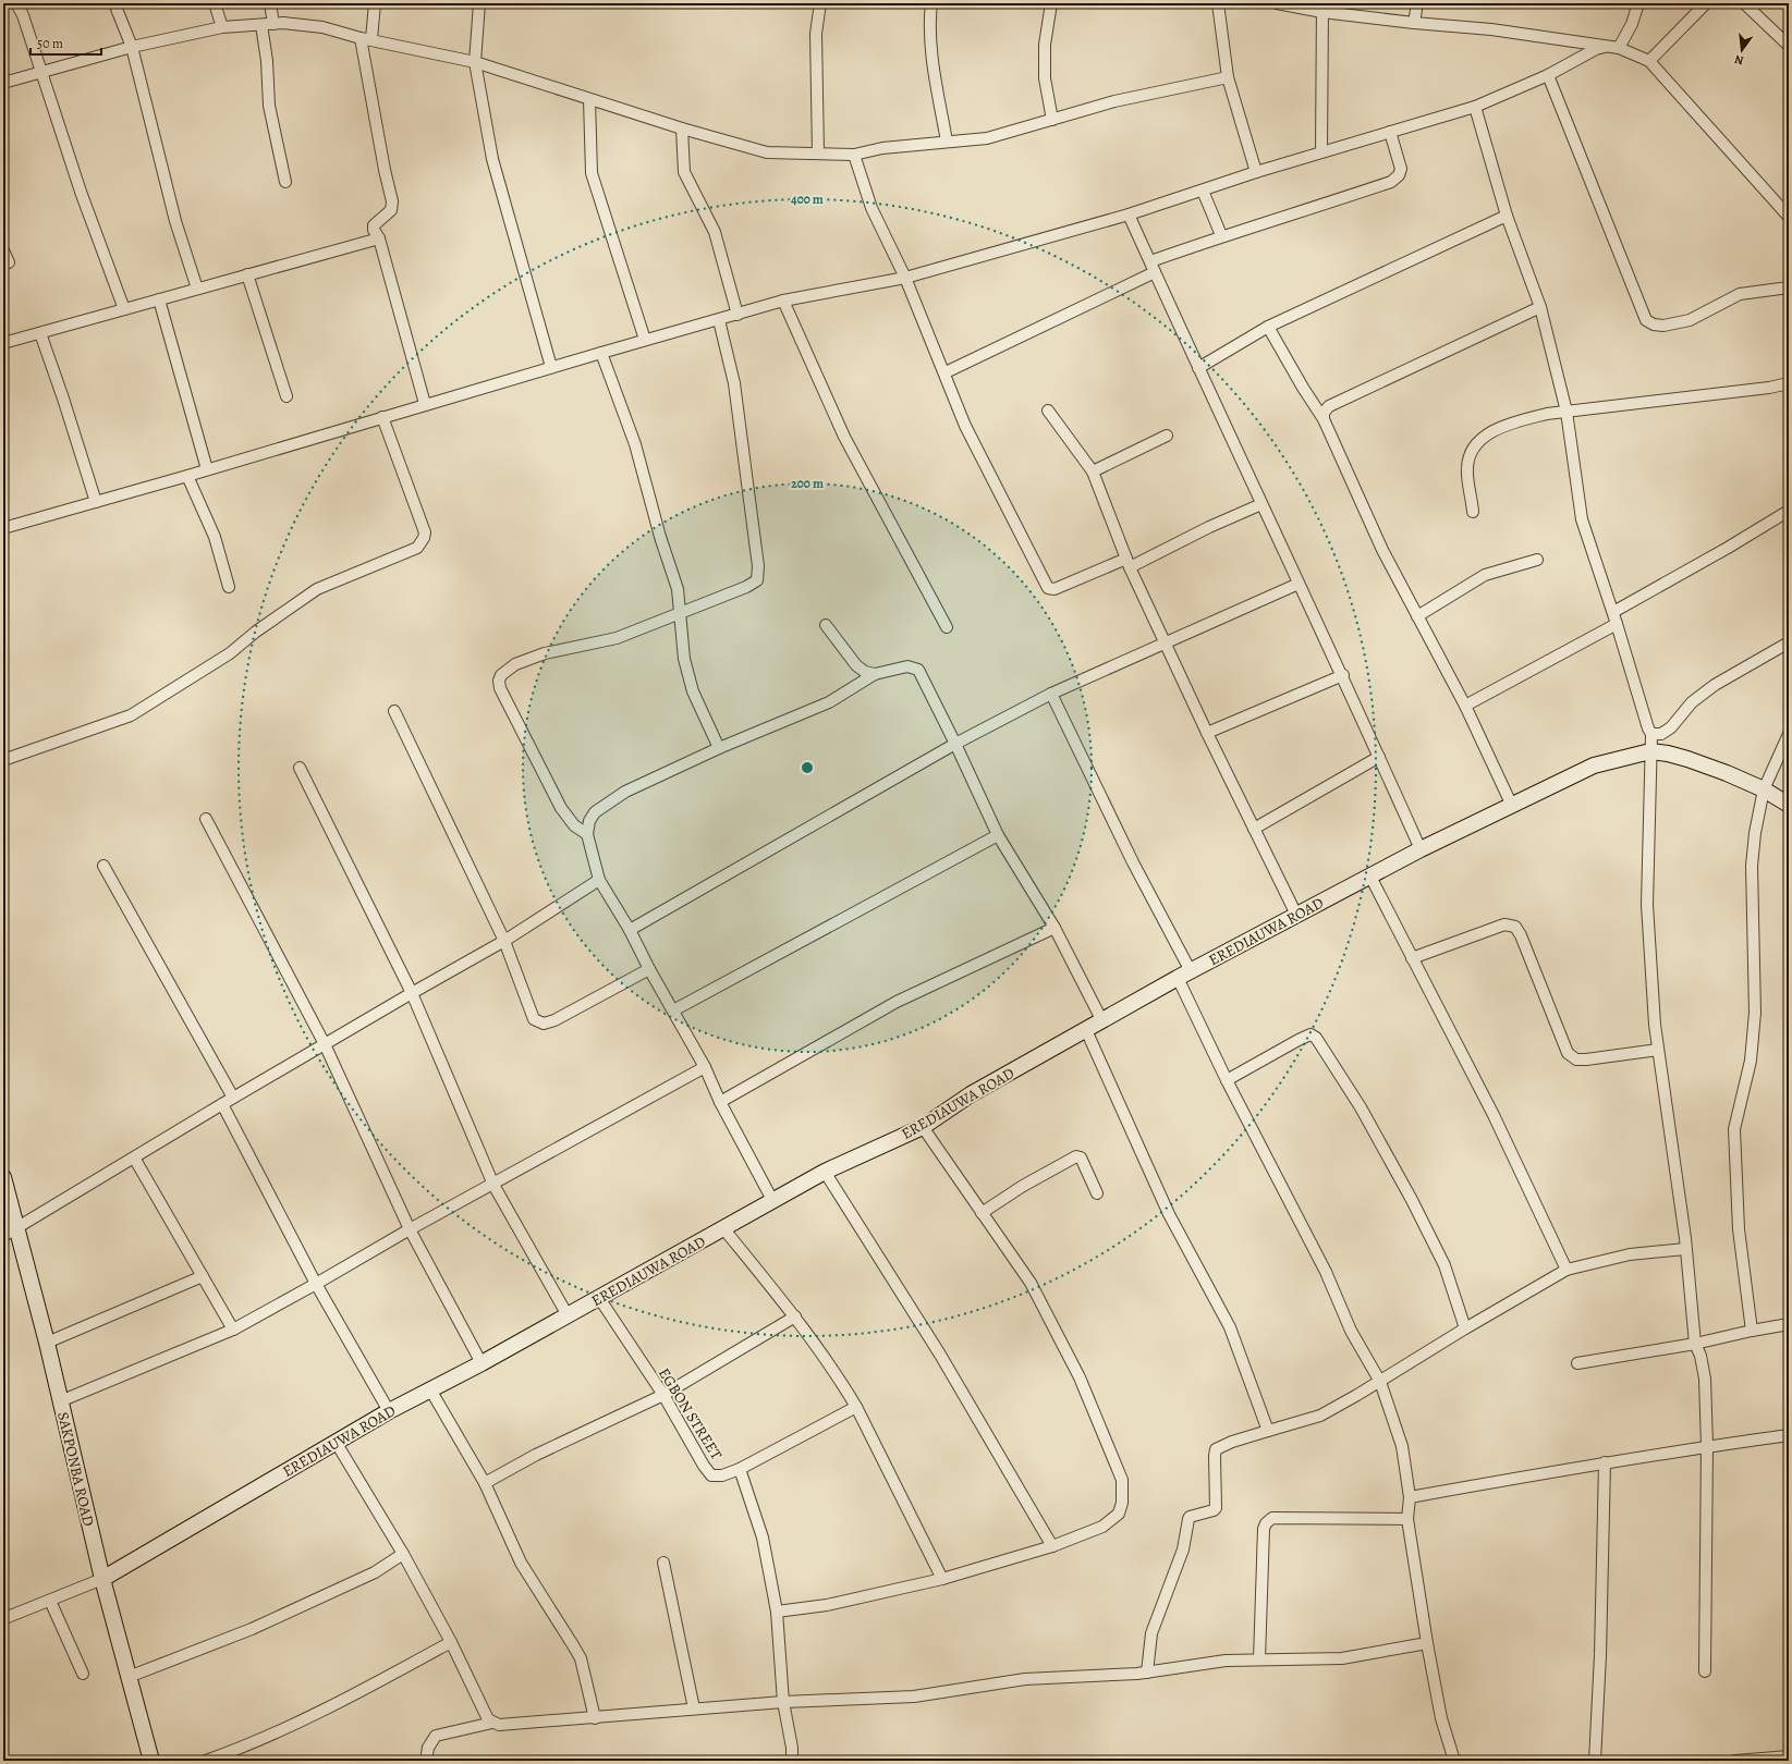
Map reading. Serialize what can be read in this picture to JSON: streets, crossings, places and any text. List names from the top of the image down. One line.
{"streets":{"street":["EREDIAUWA ROAD","EGBON STREET","SAKPONBA ROAD"]},"crossings":[["EREDIAUWA ROAD","EGBON STREET"],["EREDIAUWA ROAD","SAKPONBA ROAD"]],"scale_bar":"50 m","north":"bottom","rings":["400 m","200 m"]}
